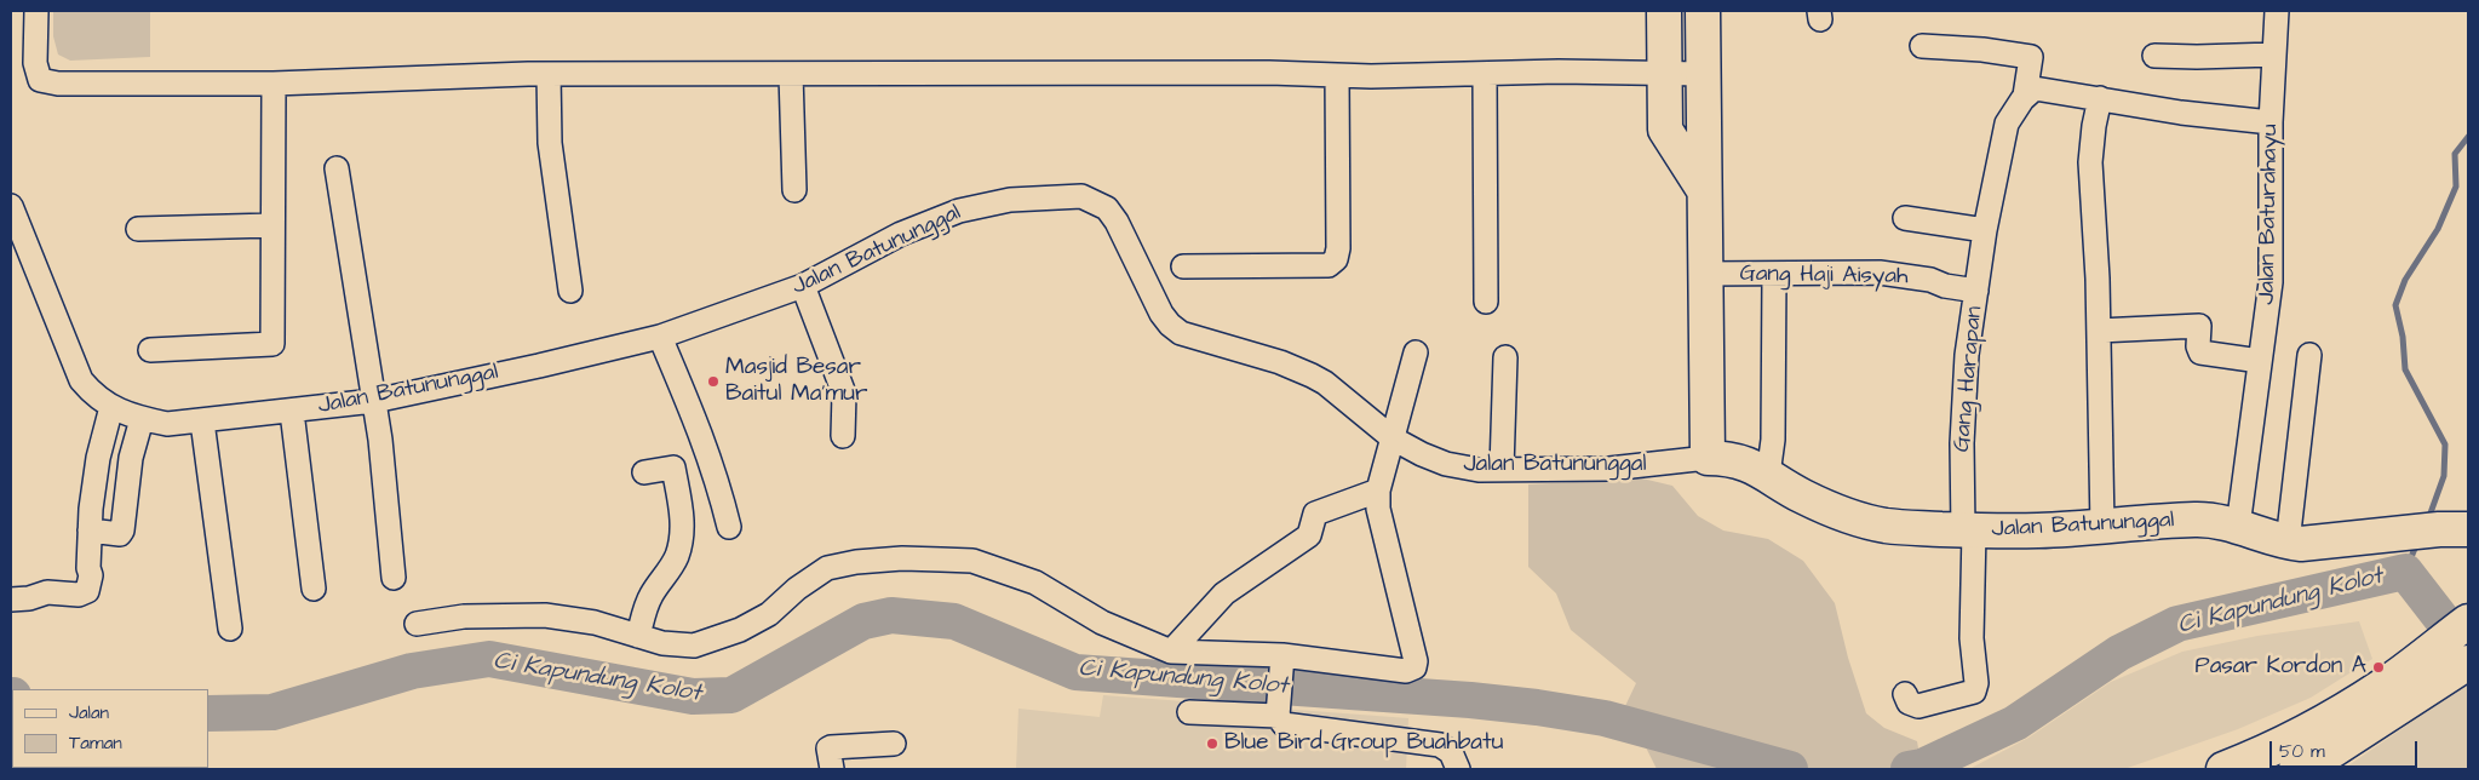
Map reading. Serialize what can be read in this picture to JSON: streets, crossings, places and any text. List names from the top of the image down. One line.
{"streets":{"street":["Jalan Baturahayu","Jalan Batununggal","Gang Haji Aisyah","Gang Harapan"]},"crossings":[["Jalan Baturahayu","Jalan Batununggal"],["Jalan Batununggal","Gang Harapan"],["Gang Haji Aisyah","Gang Harapan"]],"water":["Ci Kapundung Kolot"],"places":["Masjid Besar Baitul Ma'mur","Pasar Kordon A","Blue Bird Group Buahbatu"],"legend":["Jalan","Taman"],"scale_bar":"50 m"}
